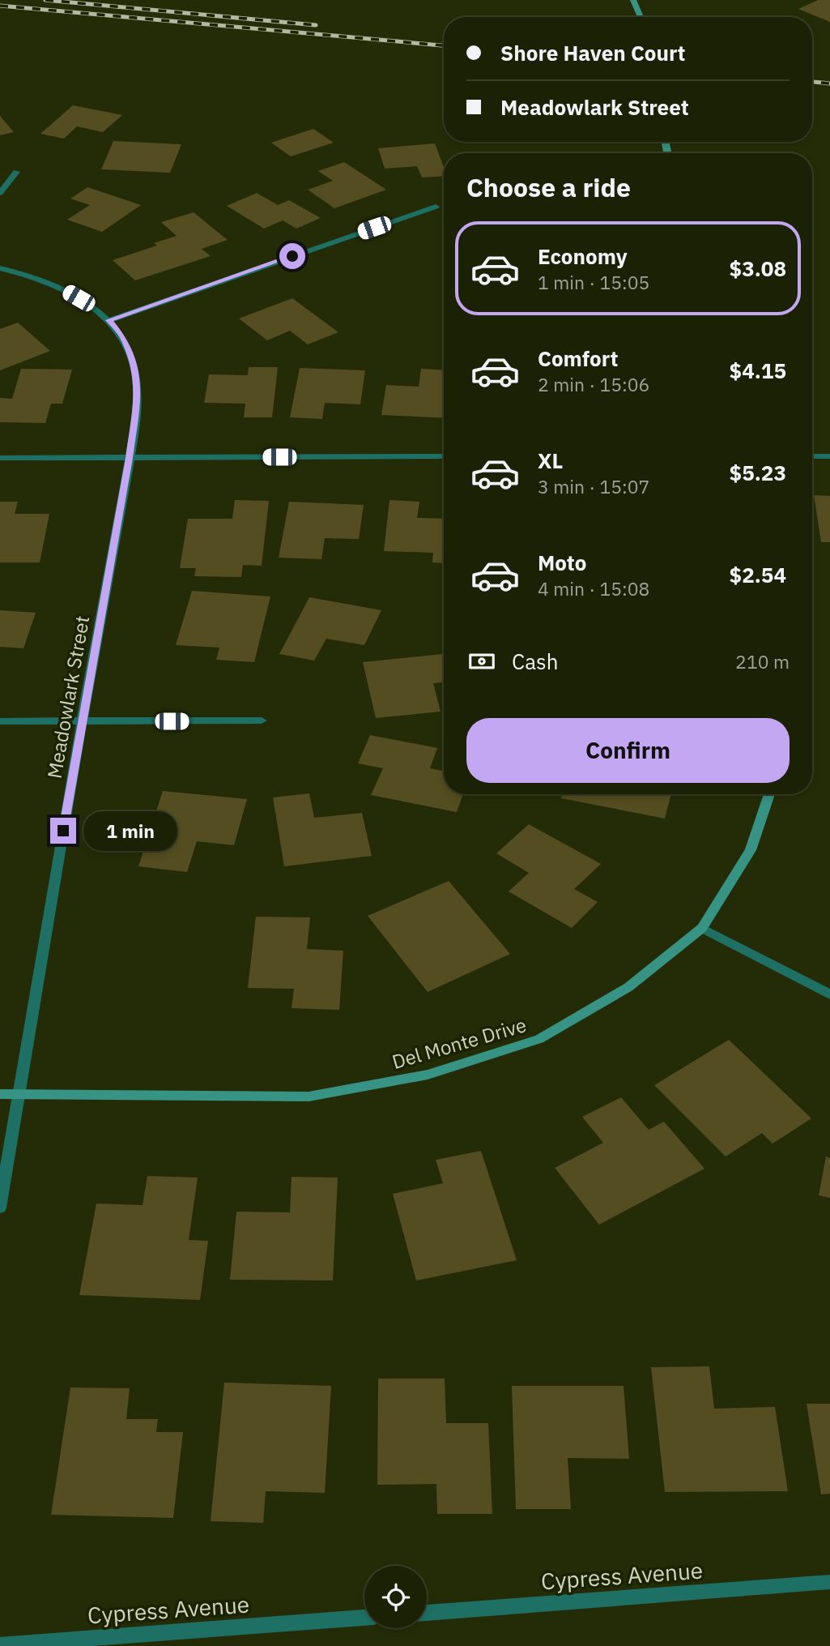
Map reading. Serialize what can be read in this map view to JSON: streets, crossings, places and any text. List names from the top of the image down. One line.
{"streets":{"street":["Meadowlark Street","Del Monte Drive","Cypress Avenue"]},"crossings":[["Meadowlark Street","Del Monte Drive"]],"page":{"banner":["Shore Haven Court","Meadowlark Street"],"heading":"Choose a ride","list":[{"name":"Economy","note":"1 min · 15:05","value":"$3.08"},{"name":"Comfort","note":"2 min · 15:06","value":"$4.15"},{"name":"XL","note":"3 min · 15:07","value":"$5.23"},{"name":"Moto","note":"4 min · 15:08","value":"$2.54"}],"pay":["Cash","210 m"],"buttons":"Confirm","bubble":"1 min"}}
